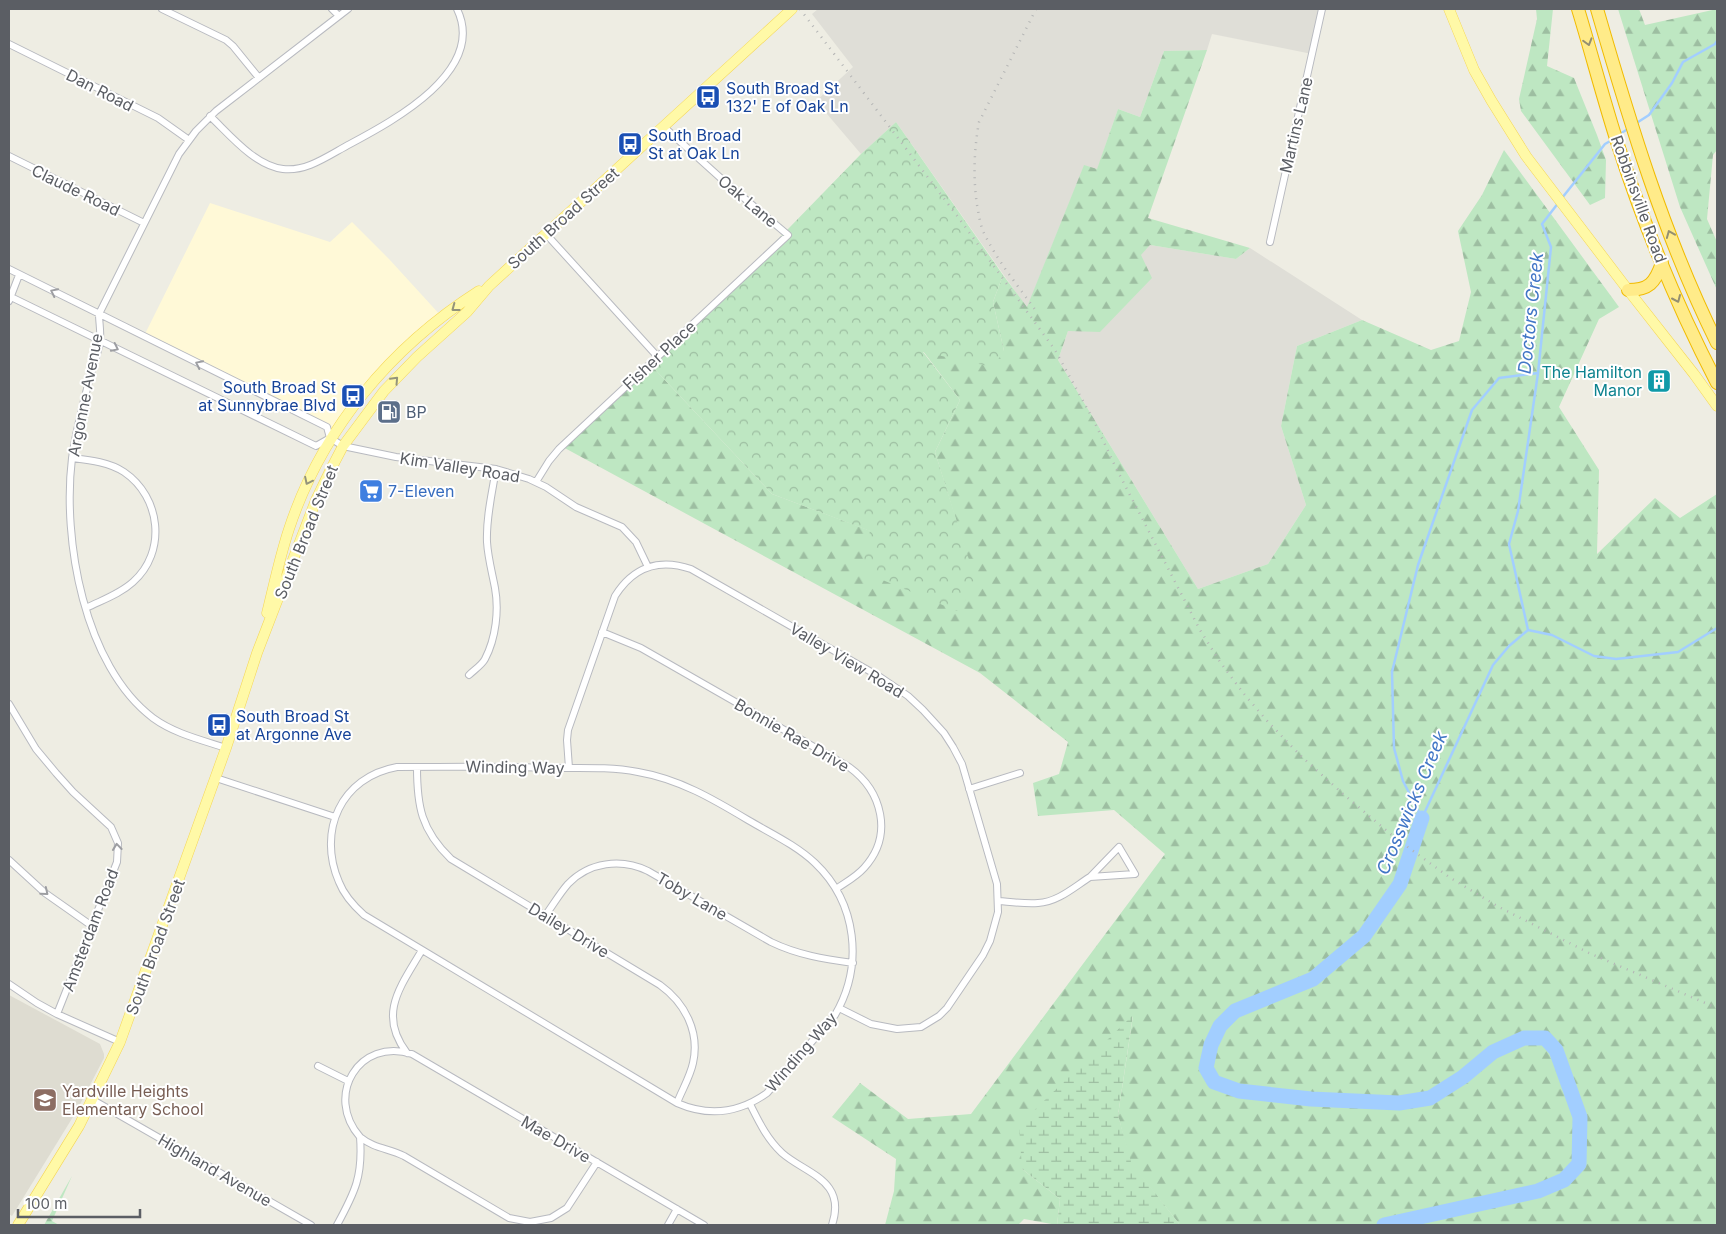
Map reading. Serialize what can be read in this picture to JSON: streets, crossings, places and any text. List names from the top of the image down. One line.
{"streets":{"highway":["Robbinsville Road"],"main road":["South Broad Street"],"street":["Dan Road","Martins Lane","Claude Road","Oak Lane","Fisher Place","Argonne Avenue","Kim Valley Road","Valley View Road","Bonnie Rae Drive","Winding Way","Toby Lane","Amsterdam Road","Dailey Drive","Mae Drive","Highland Avenue"]},"crossings":[["Dan Road","Argonne Avenue"],["Claude Road","Argonne Avenue"],["Oak Lane","South Broad Street"],["Oak Lane","Fisher Place"],["South Broad Street","Argonne Avenue"],["South Broad Street","Kim Valley Road"],["South Broad Street","Highland Avenue"],["Fisher Place","Kim Valley Road"],["Argonne Avenue","Kim Valley Road"],["Kim Valley Road","Valley View Road"],["Valley View Road","Bonnie Rae Drive"],["Valley View Road","Winding Way"],["Bonnie Rae Drive","Winding Way"],["Winding Way","Toby Lane"],["Winding Way","Dailey Drive"],["Toby Lane","Dailey Drive"]],"one_way":["Amsterdam Road"],"water":["Doctors Creek","Crosswicks Creek"],"places":{"bus stop":["South Broad St 132' E of Oak Ln","South Broad St at Oak Ln","South Broad St at Sunnybrae Blvd","South Broad St at Argonne Ave"],"building":["The Hamilton Manor"],"fuel station":["BP"],"supermarket":["7-Eleven"],"school or university":["Yardville Heights Elementary School"]},"scale_bar":"100 m"}
